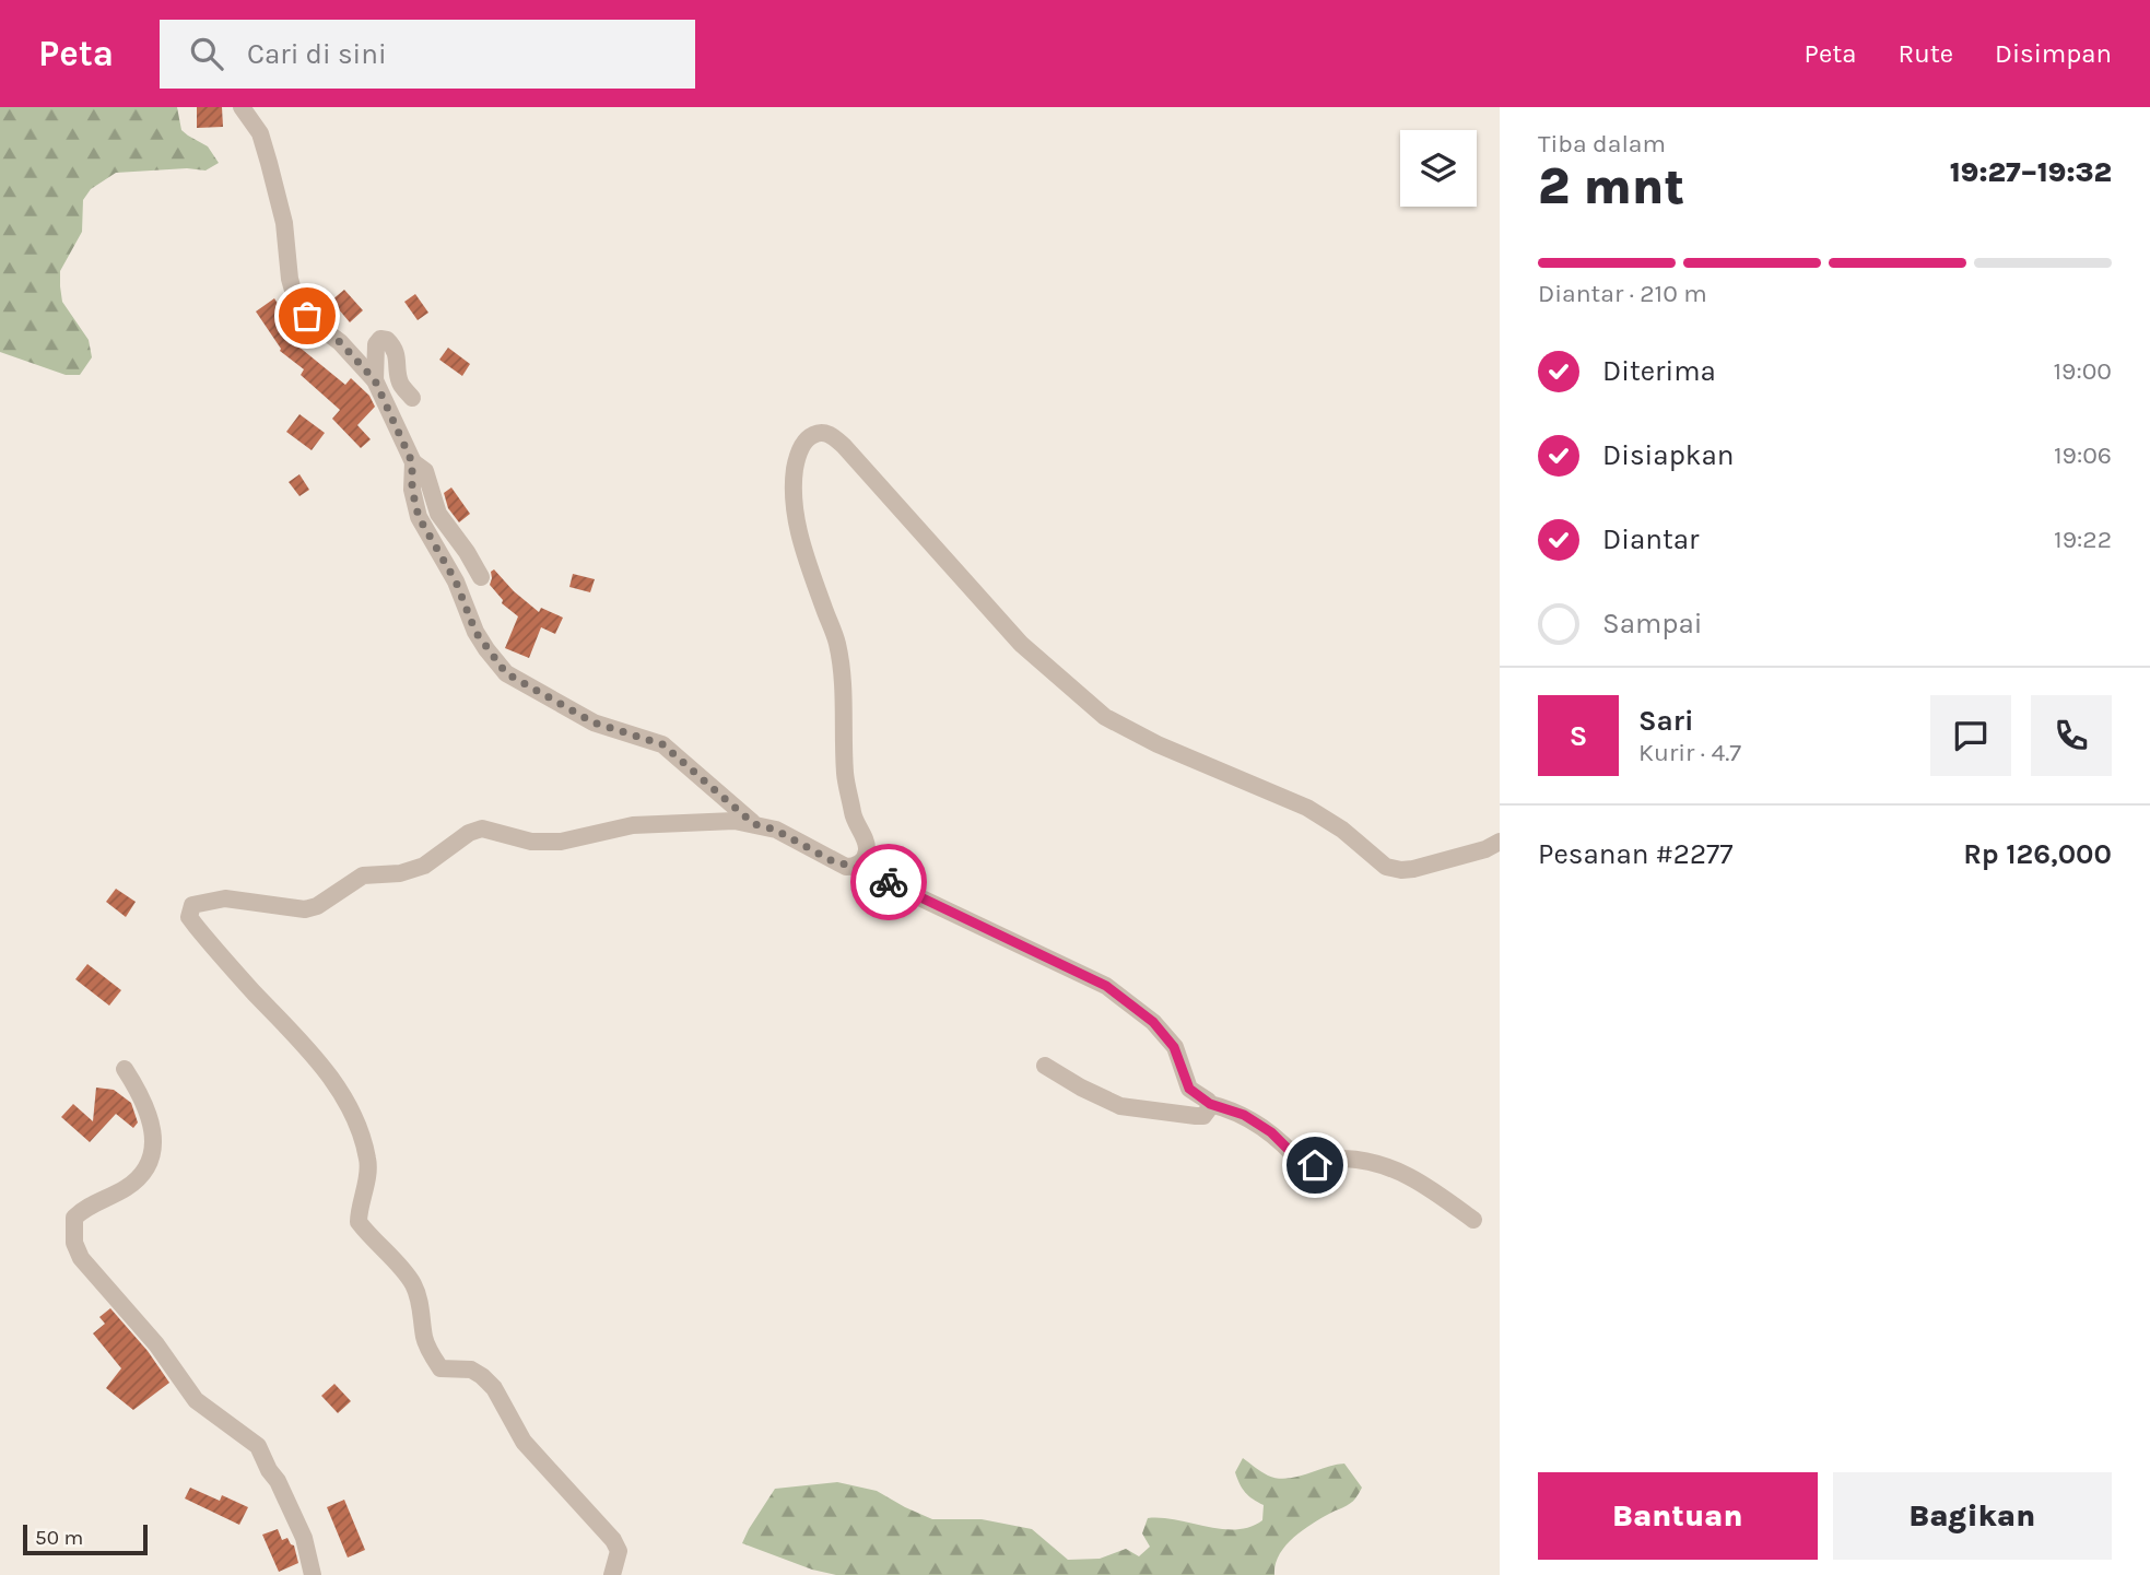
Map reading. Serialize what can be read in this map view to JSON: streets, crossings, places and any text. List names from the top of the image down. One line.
{"scale_bar":"50 m","page":{"header":"Peta","search":"Cari di sini","nav":["Peta","Rute","Disimpan"],"heading":["2 mnt","Tiba dalam","19:27–19:32"],"panel":["Sari","Kurir · 4.7","Pesanan #2277","Rp 126,000"],"bar":"Diantar · 210 m","list":[["Diterima","19:00"],["Disiapkan","19:06"],["Diantar","19:22"],"Sampai"],"round":"S","buttons":["Bantuan","Bagikan"],"scale":"50 m"}}
